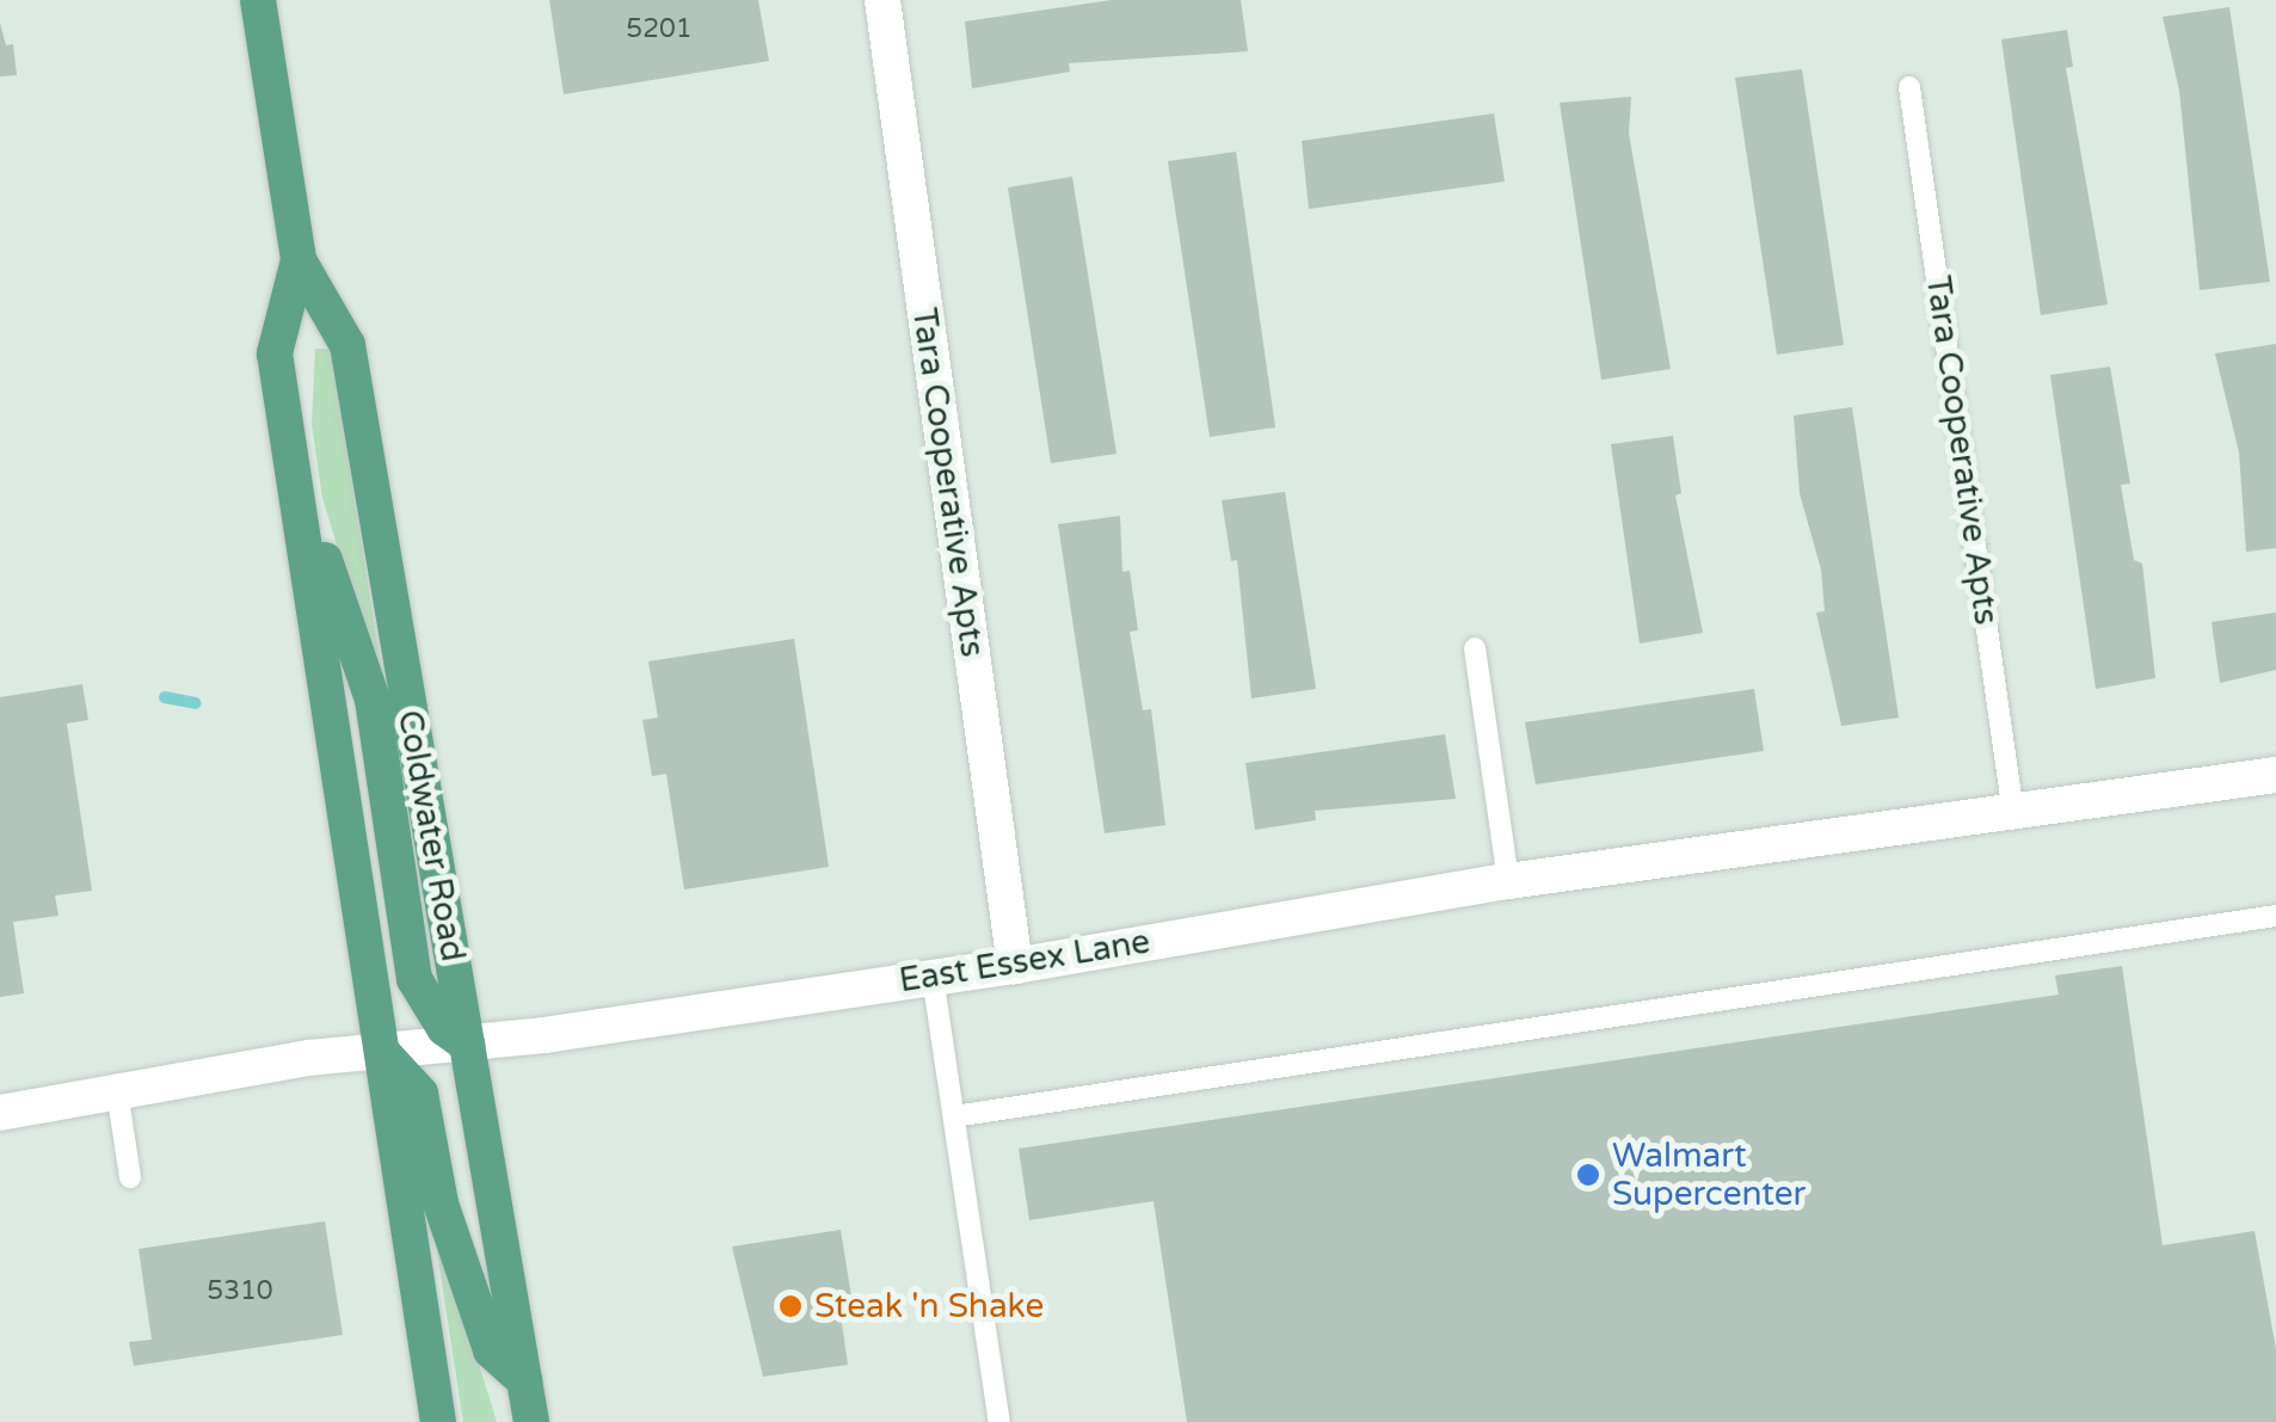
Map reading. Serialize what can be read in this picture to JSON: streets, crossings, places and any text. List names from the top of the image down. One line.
{"streets":{"main road":["Coldwater Road"],"street":["Tara Cooperative Apts","East Essex Lane"]},"crossings":[["Tara Cooperative Apts","East Essex Lane"],["Coldwater Road","East Essex Lane"]],"places":["Walmart Supercenter","Steak 'n Shake"],"house_numbers":["5201","5310"]}
